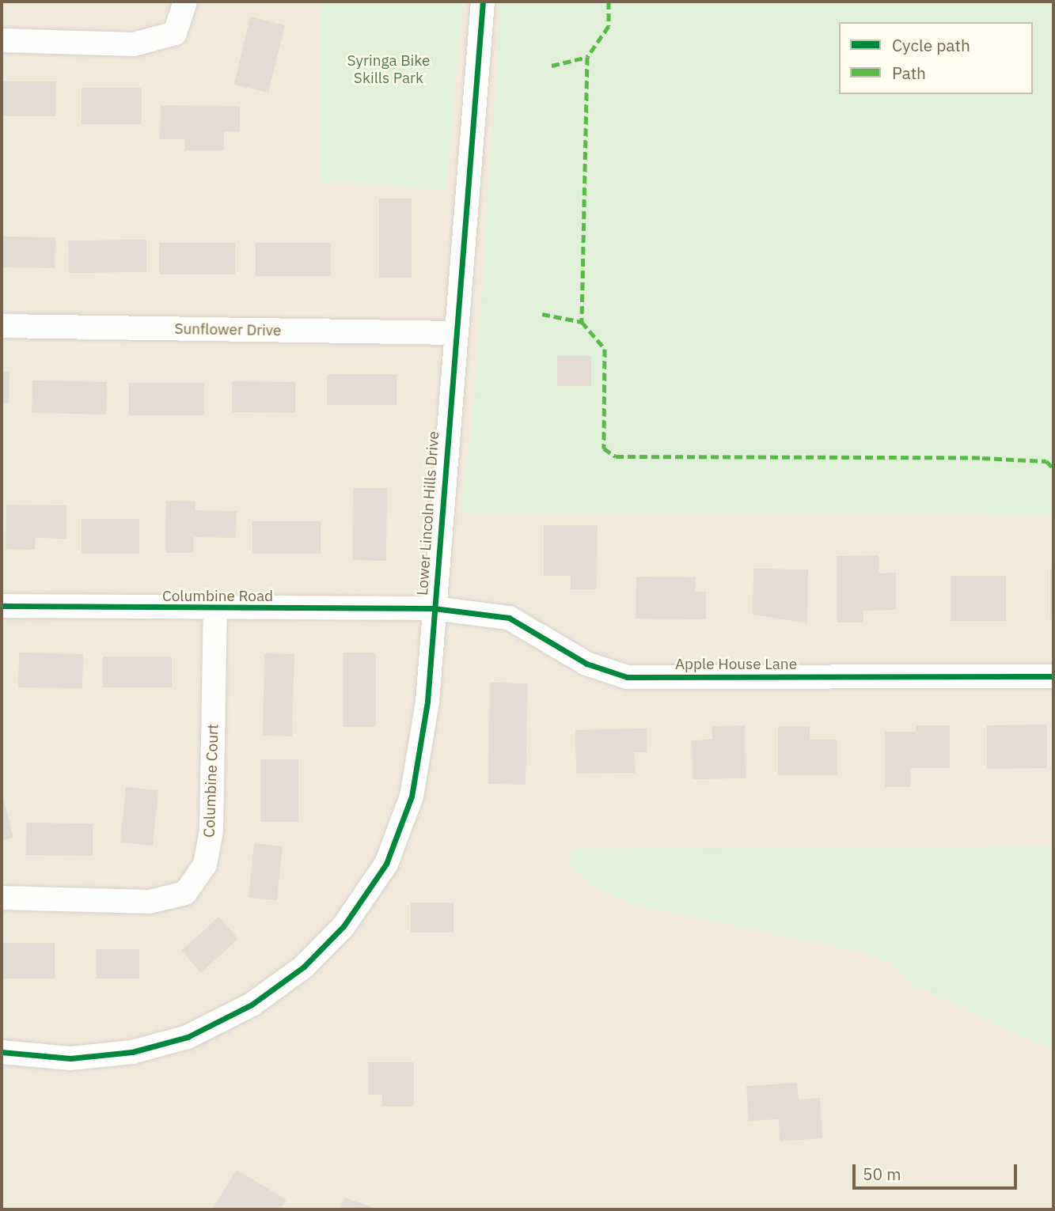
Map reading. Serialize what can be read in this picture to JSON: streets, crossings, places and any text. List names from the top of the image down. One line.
{"streets":{"street":["Sunflower Drive","Lower Lincoln Hills Drive","Columbine Road","Apple House Lane","Columbine Court"]},"crossings":[["Sunflower Drive","Lower Lincoln Hills Drive"],["Lower Lincoln Hills Drive","Columbine Road"],["Lower Lincoln Hills Drive","Apple House Lane"],["Columbine Road","Apple House Lane"],["Columbine Road","Columbine Court"]],"parks":["Syringa Bike Skills Park"],"legend":["Cycle path","Path"],"scale_bar":"50 m"}
